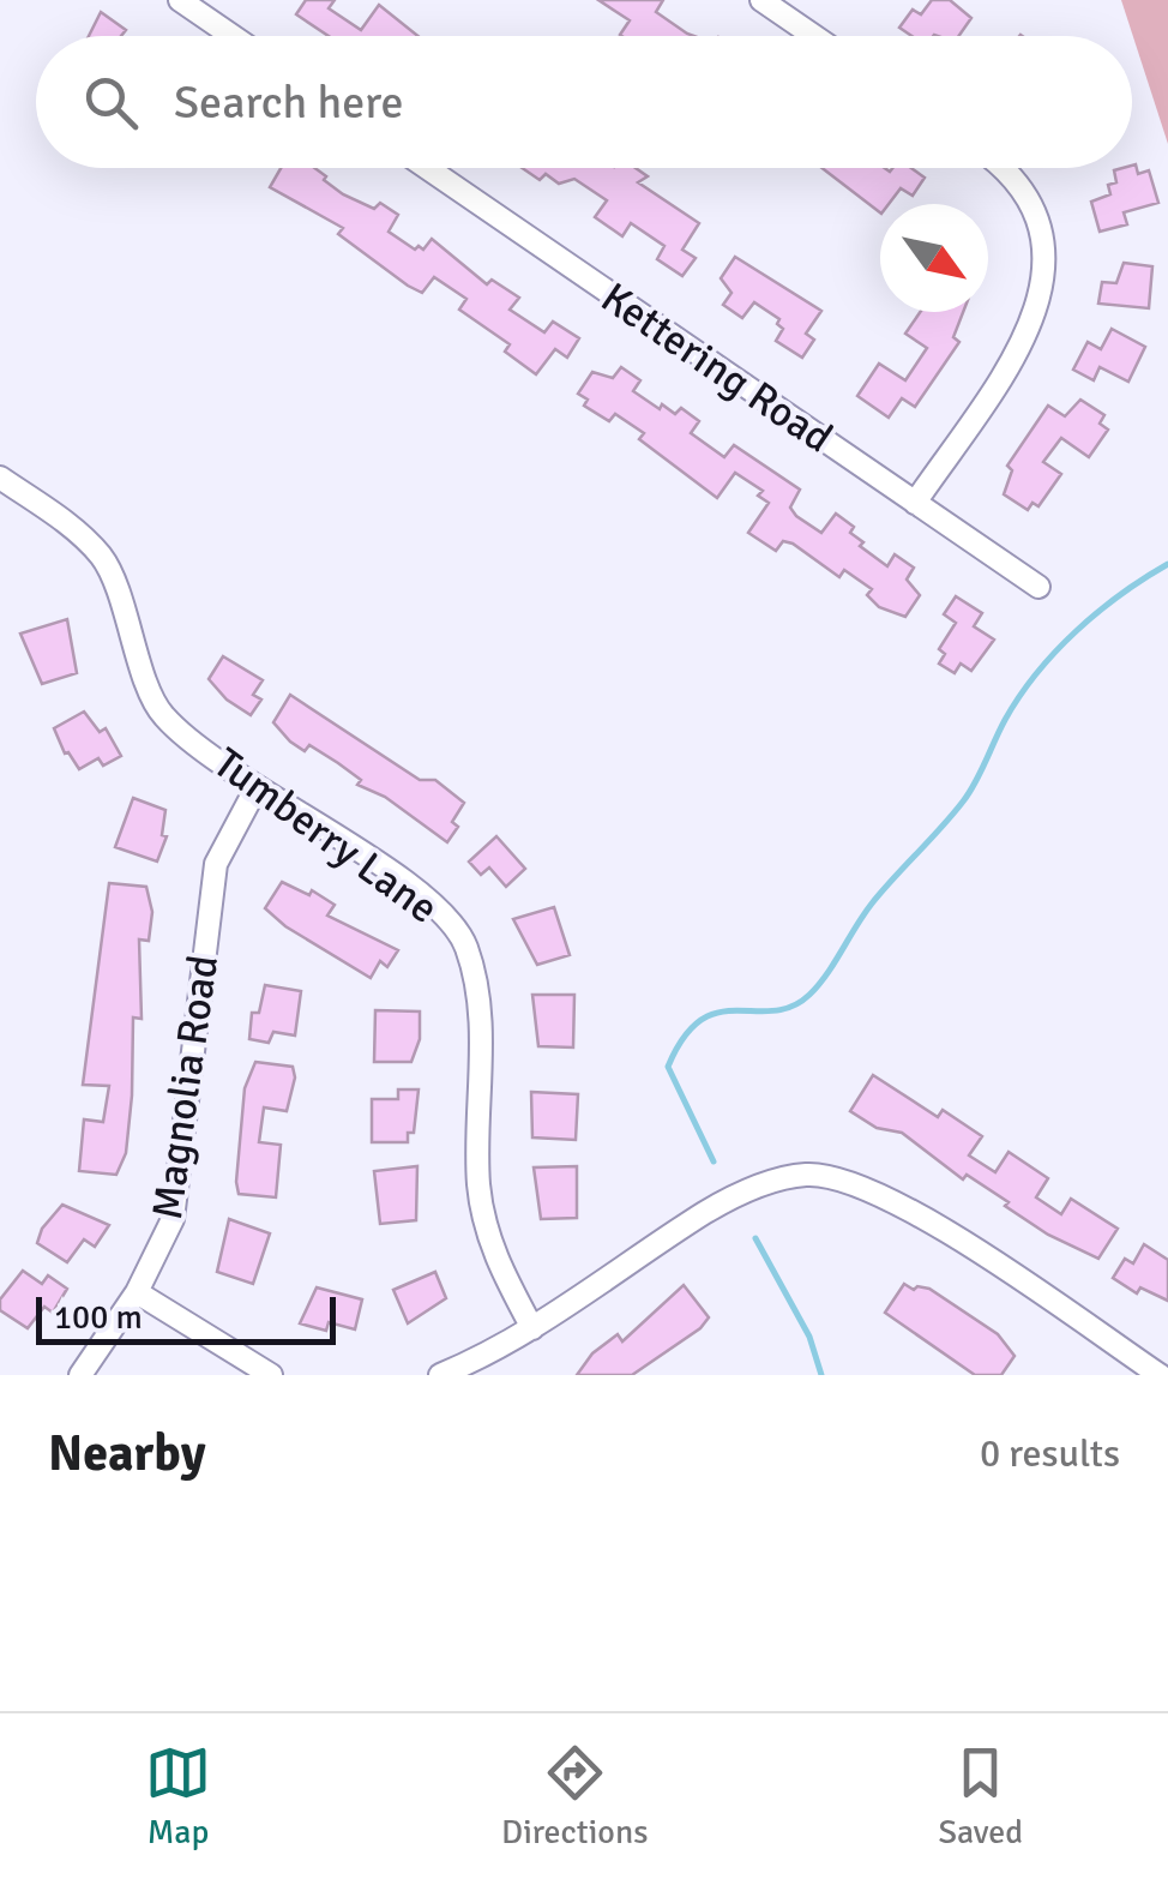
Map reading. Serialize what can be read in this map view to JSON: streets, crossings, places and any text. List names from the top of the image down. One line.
{"streets":{"street":["Kettering Road","Tumberry Lane","Magnolia Road"]},"crossings":[["Tumberry Lane","Magnolia Road"]],"scale_bar":"100 m","north":"bottom right","page":{"search":"Search here","scale":"100 m","heading":["Nearby","0 results"],"nav":["Map","Directions","Saved"]}}
